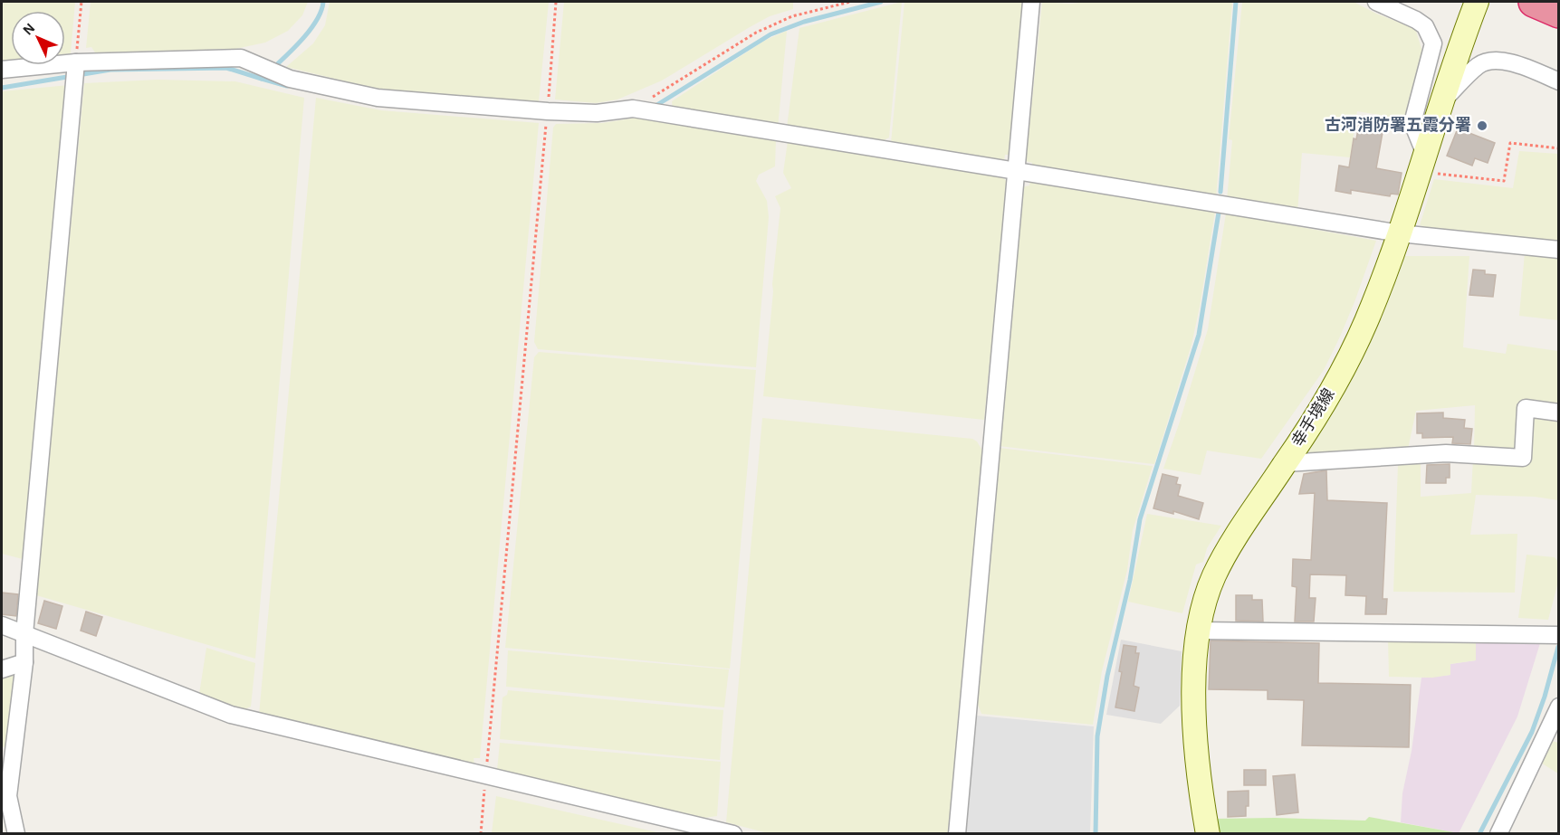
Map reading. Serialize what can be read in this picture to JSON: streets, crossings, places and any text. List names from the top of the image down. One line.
{"streets":{"main road":["幸手境線"]},"places":["古河消防署五霞分署"],"north":"top left"}
